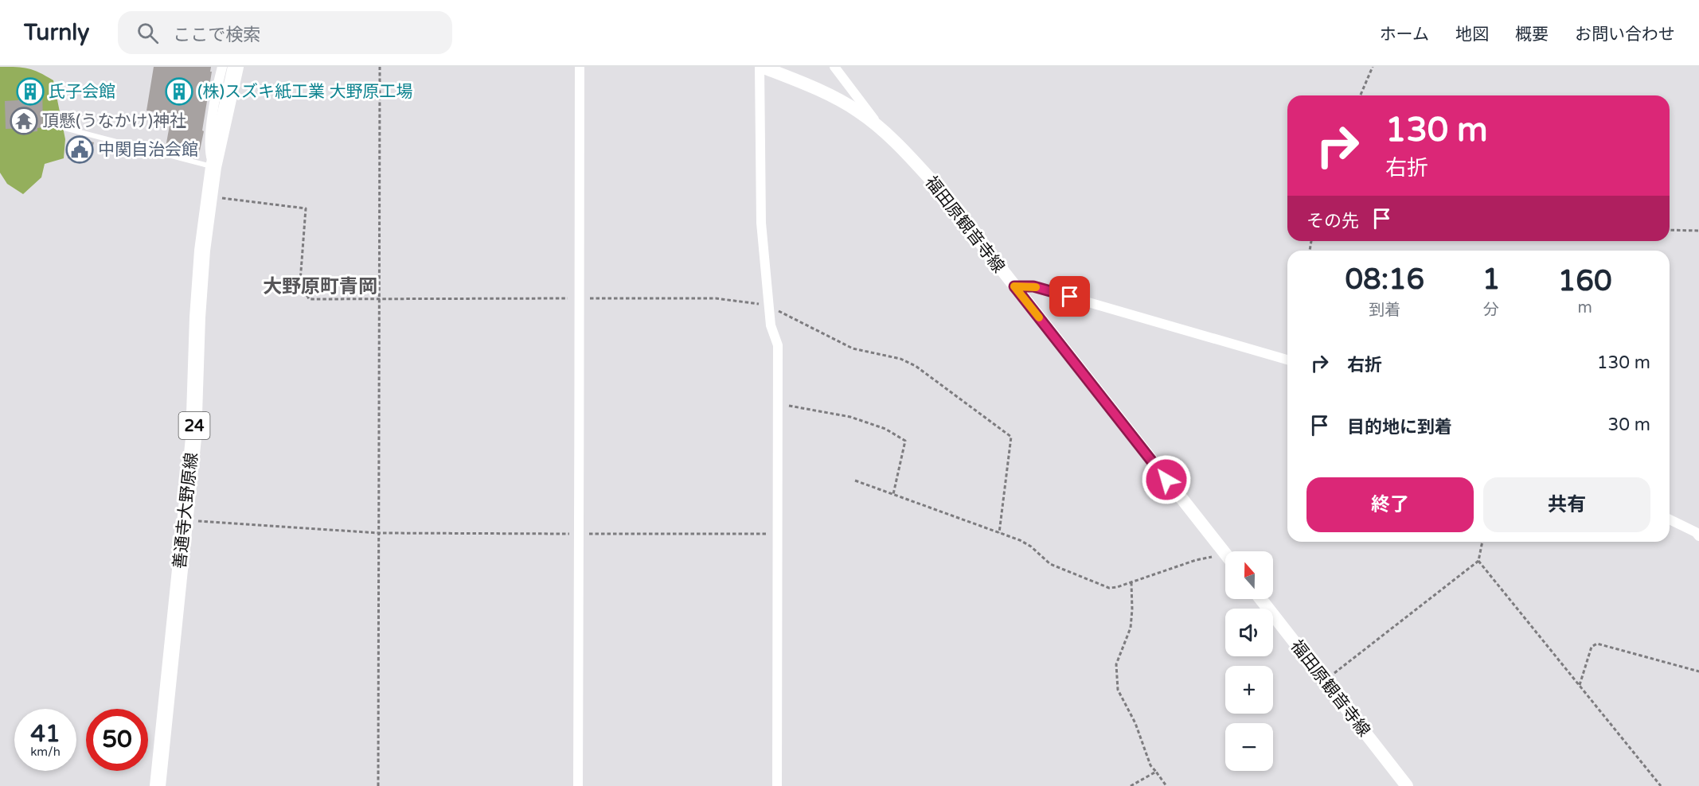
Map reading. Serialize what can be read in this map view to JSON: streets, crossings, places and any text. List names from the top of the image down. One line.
{"streets":{"main road":["福田原観音寺線","24","善通寺大野原線"]},"districts":["大野原町青岡"],"places":{"building":["氏子会館","(株)スズキ紙工業 大野原工場"],"temple":["頂懸(うなかけ)神社"],"public building":["中関自治会館"]},"north":"top","page":{"header":"Turnly","search":"ここで検索","nav":["ホーム","地図","概要","お問い合わせ"],"turn":["130 m","右折"],"then":"その先","eta":["08:16","到着","1","分","160","m"],"list":[{"name":"右折","value":"130 m"},{"name":"目的地に到着","value":"30 m"}],"buttons":["終了","共有"],"map_buttons":["+","−"],"speed":"41 km/h","limit":"50"}}
